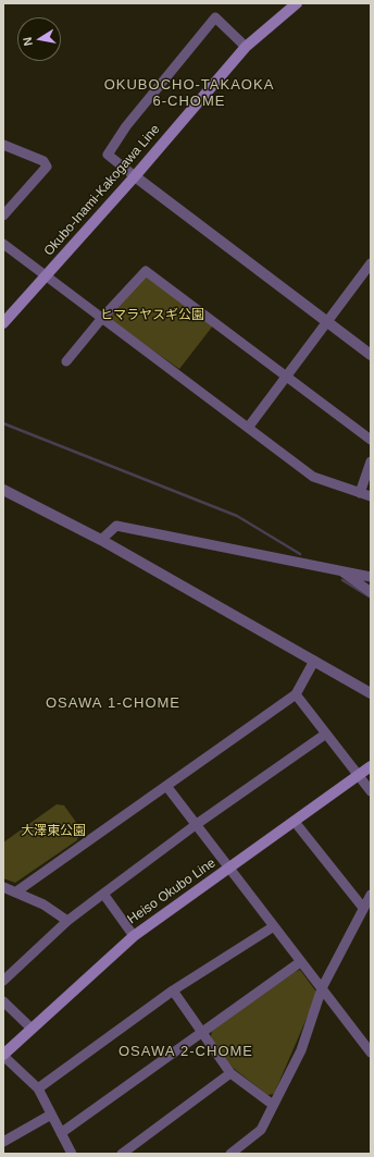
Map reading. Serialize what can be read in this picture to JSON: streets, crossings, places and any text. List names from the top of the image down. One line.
{"streets":{"main road":["Okubo-Inami-Kakogawa Line","Heiso Okubo Line"]},"districts":["OKUBOCHO-TAKAOKA 6-CHOME","OSAWA 1-CHOME","OSAWA 2-CHOME"],"parks":["ヒマラヤスギ公園","大澤東公園"],"north":"left"}
